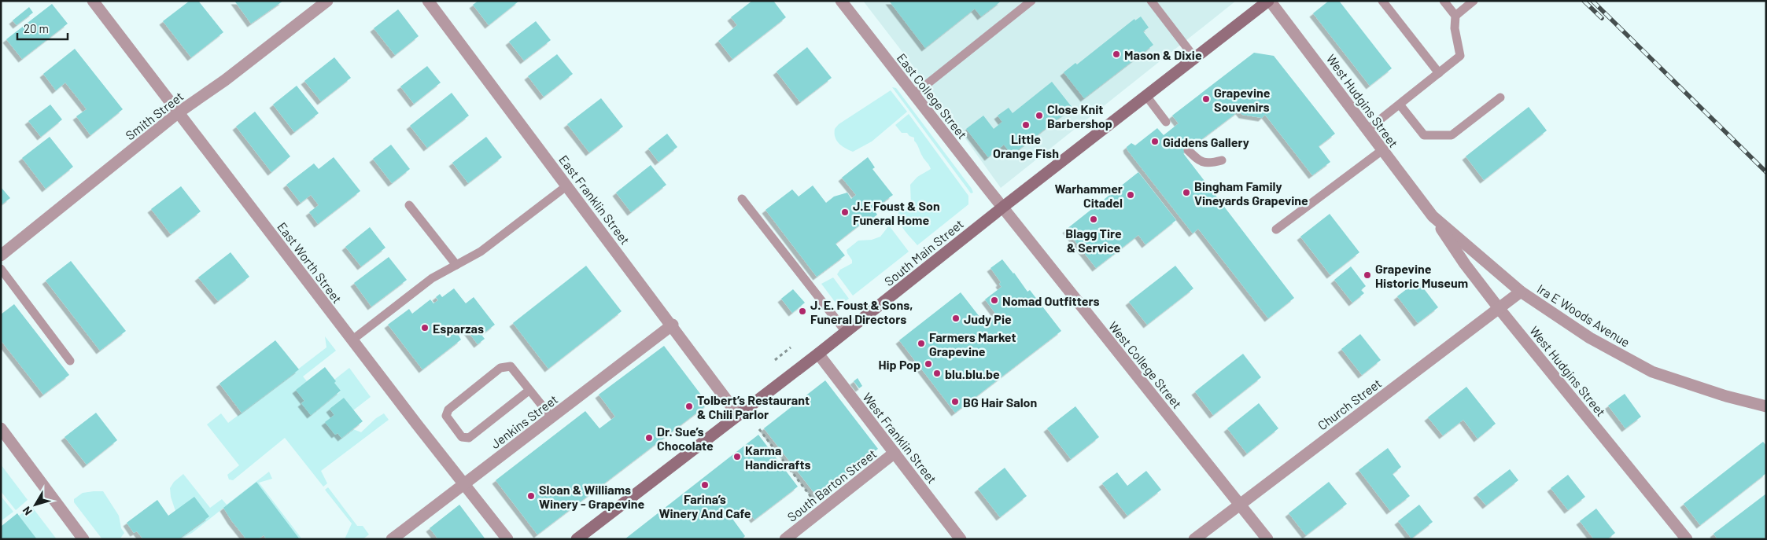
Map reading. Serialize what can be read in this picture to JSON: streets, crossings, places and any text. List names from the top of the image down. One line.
{"streets":{"main road":["South Main Street"],"street":["East College Street","West Hudgins Street","Smith Street","East Franklin Street","East Worth Street","Ira E Woods Avenue","West College Street","Church Street","Jenkins Street","West Franklin Street","South Barton Street"]},"crossings":[["East College Street","South Main Street"],["East College Street","West College Street"],["West Hudgins Street","South Main Street"],["West Hudgins Street","Ira E Woods Avenue"],["West Hudgins Street","Church Street"],["Smith Street","East Worth Street"],["East Franklin Street","South Main Street"],["East Franklin Street","Jenkins Street"],["South Main Street","West College Street"],["South Main Street","West Franklin Street"],["East Worth Street","Jenkins Street"],["Ira E Woods Avenue","Church Street"],["West College Street","Church Street"],["West Franklin Street","South Barton Street"]],"places":["Mason & Dixie","Grapevine Souvenirs","Close Knit Barbershop","Little Orange Fish","Giddens Gallery","Bingham Family Vineyards Grapevine","Warhammer Citadel","J.E Foust & Son Funeral Home","Blagg Tire & Service","Grapevine Historic Museum","Nomad Outfitters","J. E. Foust & Sons, Funeral Directors","Judy Pie","Esparzas","Farmers Market Grapevine","Hip Pop","blu.blu.be","BG Hair Salon","Tolbert’s Restaurant & Chili Parlor","Dr. Sue’s Chocolate","Karma Handicrafts","Farina’s Winery And Cafe","Sloan & Williams Winery - Grapevine"],"scale_bar":"20 m","north":"bottom left"}
